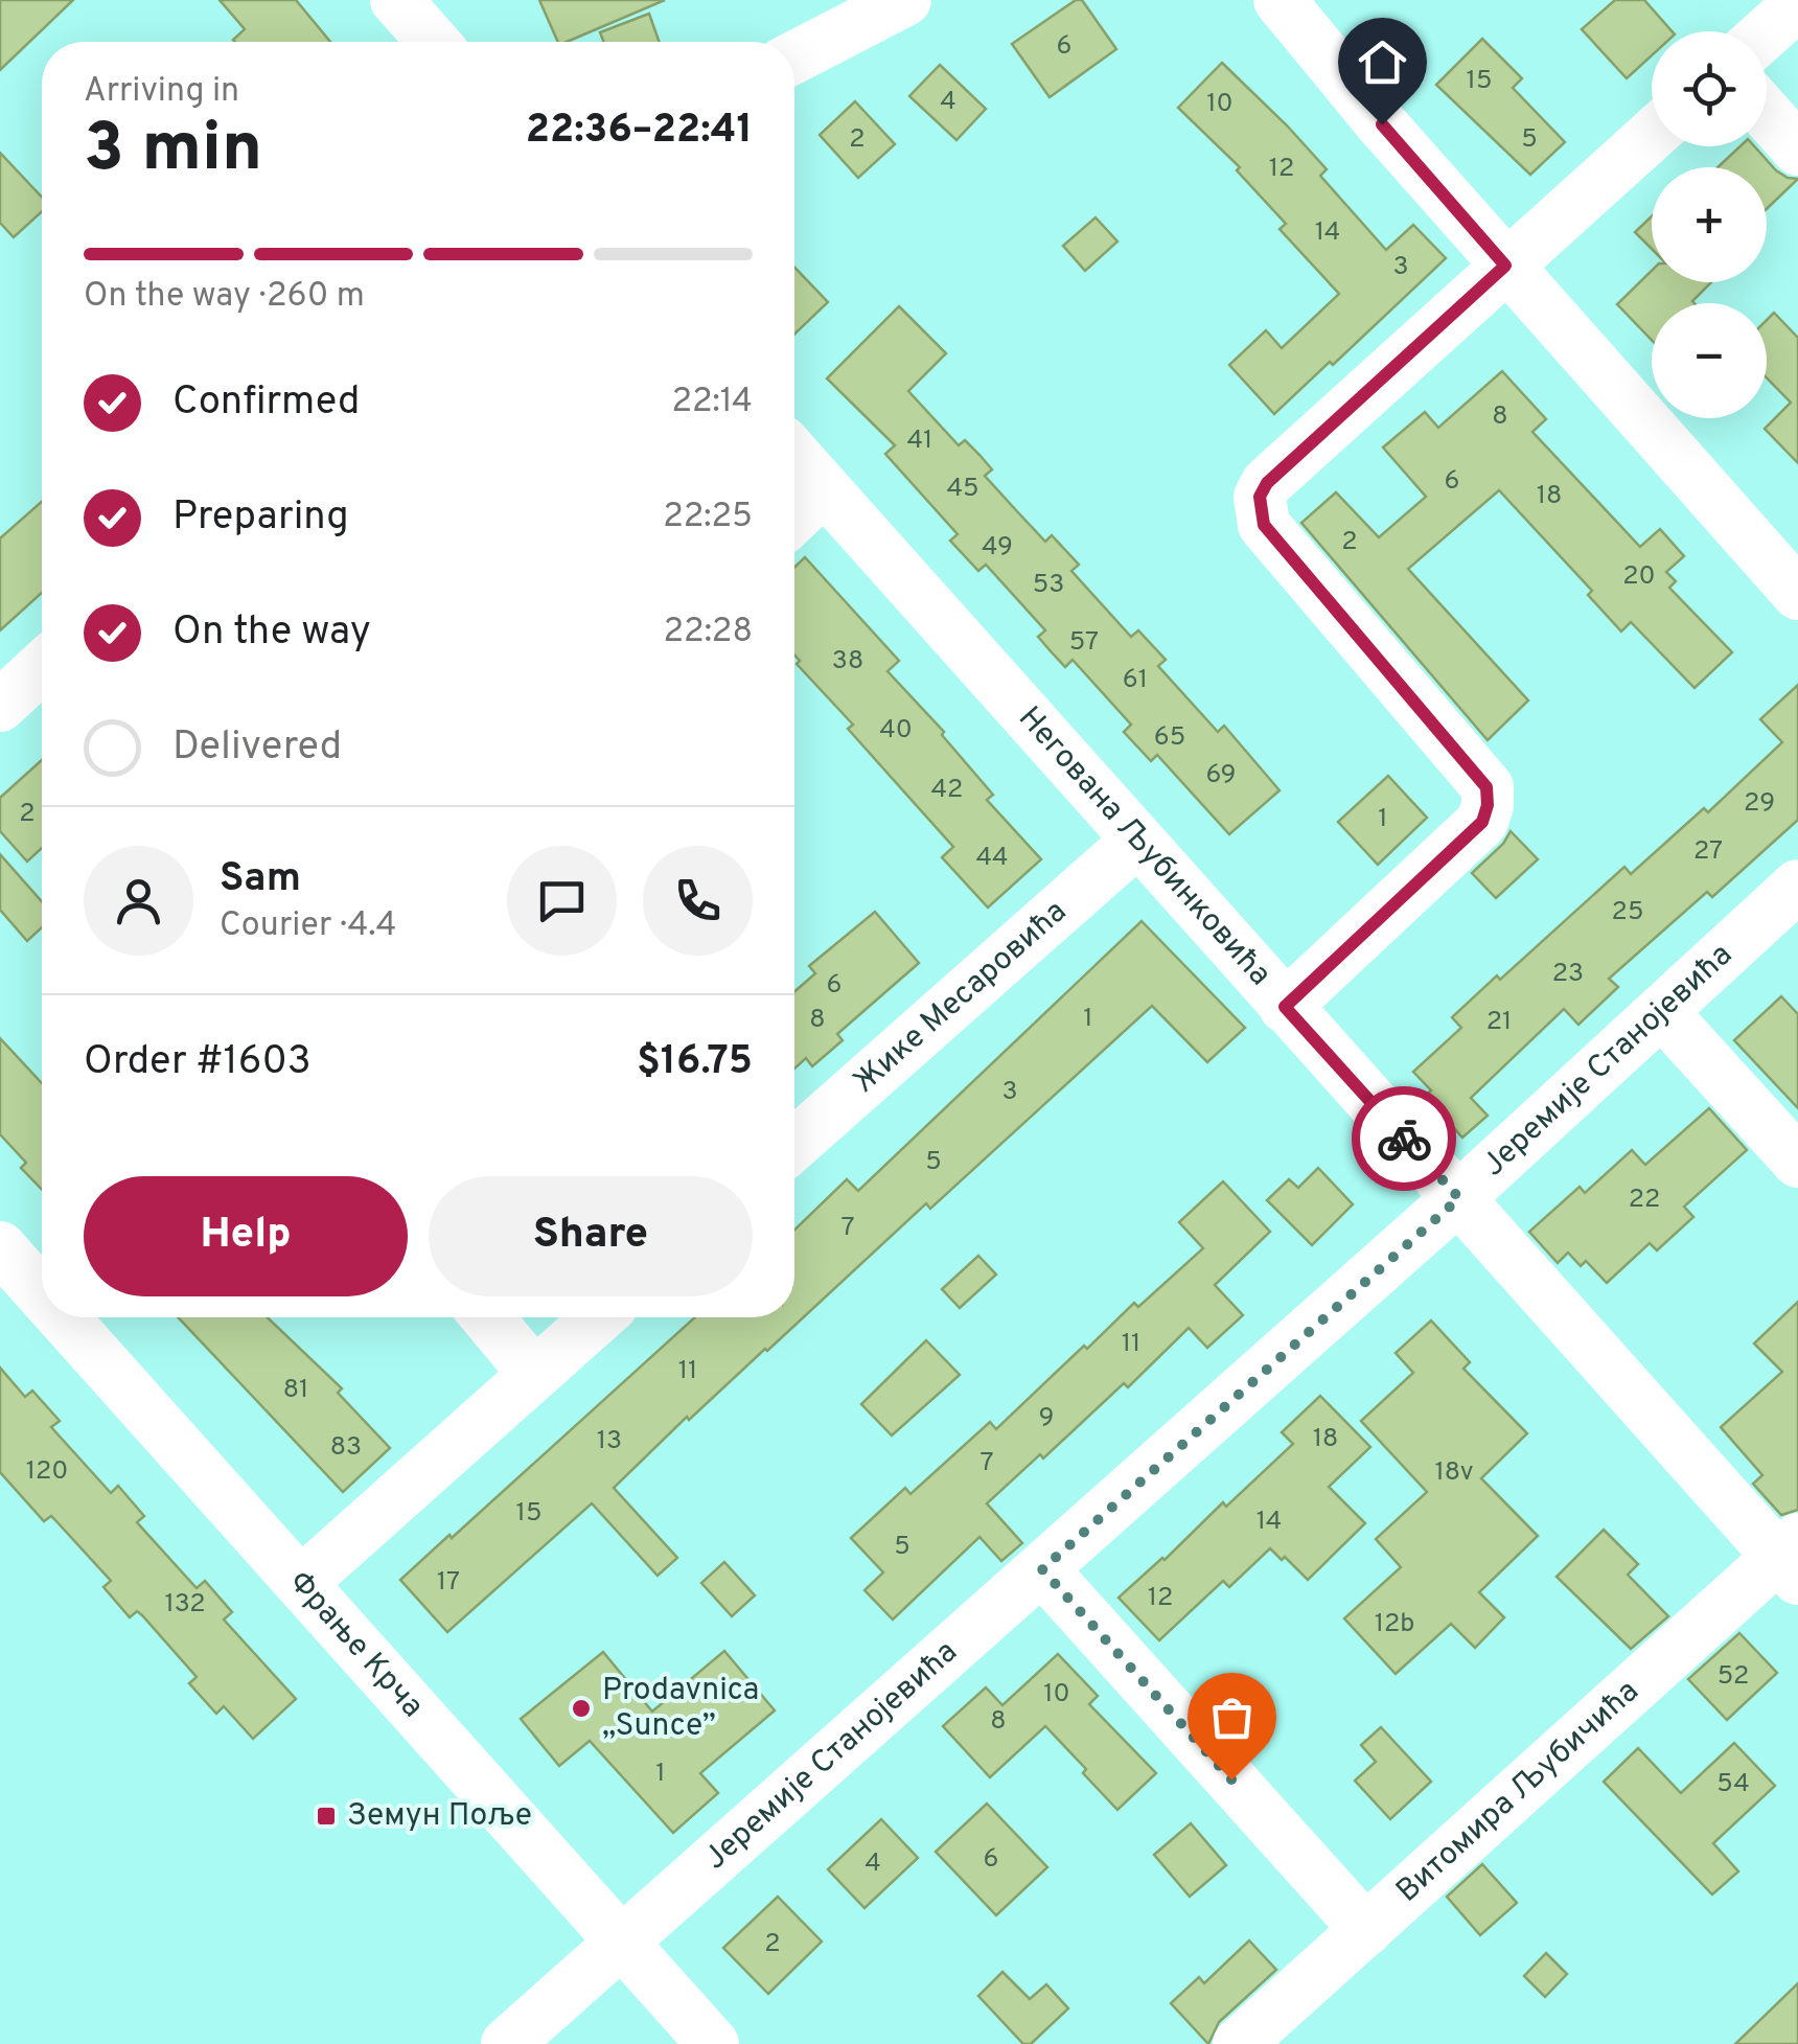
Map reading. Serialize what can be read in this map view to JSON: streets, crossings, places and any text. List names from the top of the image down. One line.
{"streets":{"street":["Негована Љубинковића","Жике Месаровића","Јеремије Станојевића","Фрање Крча","Витомира Љубичића"]},"crossings":[["Негована Љубинковића","Жике Месаровића"],["Негована Љубинковића","Јеремије Станојевића"],["Негована Љубинковића","Витомира Љубичића"],["Јеремије Станојевића","Фрање Крча"]],"places":{"other":["Prodavnica „Sunce”"],"transit":["Земун Поље"]},"house_numbers":["6","15","4","10","2","5","12","14","3","8","41","6","45","18","2","49","20","53","57","38","61","40","65","69","42","29","2","1","27","44","25","23","6","1","8","21","3","5","22","7","11","11","81","9","18","13","83","7","120","18v","15","14","5","17","12","132","12b","52","10","8","1","54","6","4","2"],"page":{"map_buttons":["+","−"],"heading":["3 min","Arriving in","22:36–22:41"],"panel":["Sam","Courier · 4.4","Order #1603","$16.75"],"bar":"On the way · 260 m","list":[["Confirmed","22:14"],["Preparing","22:25"],["On the way","22:28"],"Delivered"],"buttons":["Help","Share"]}}
